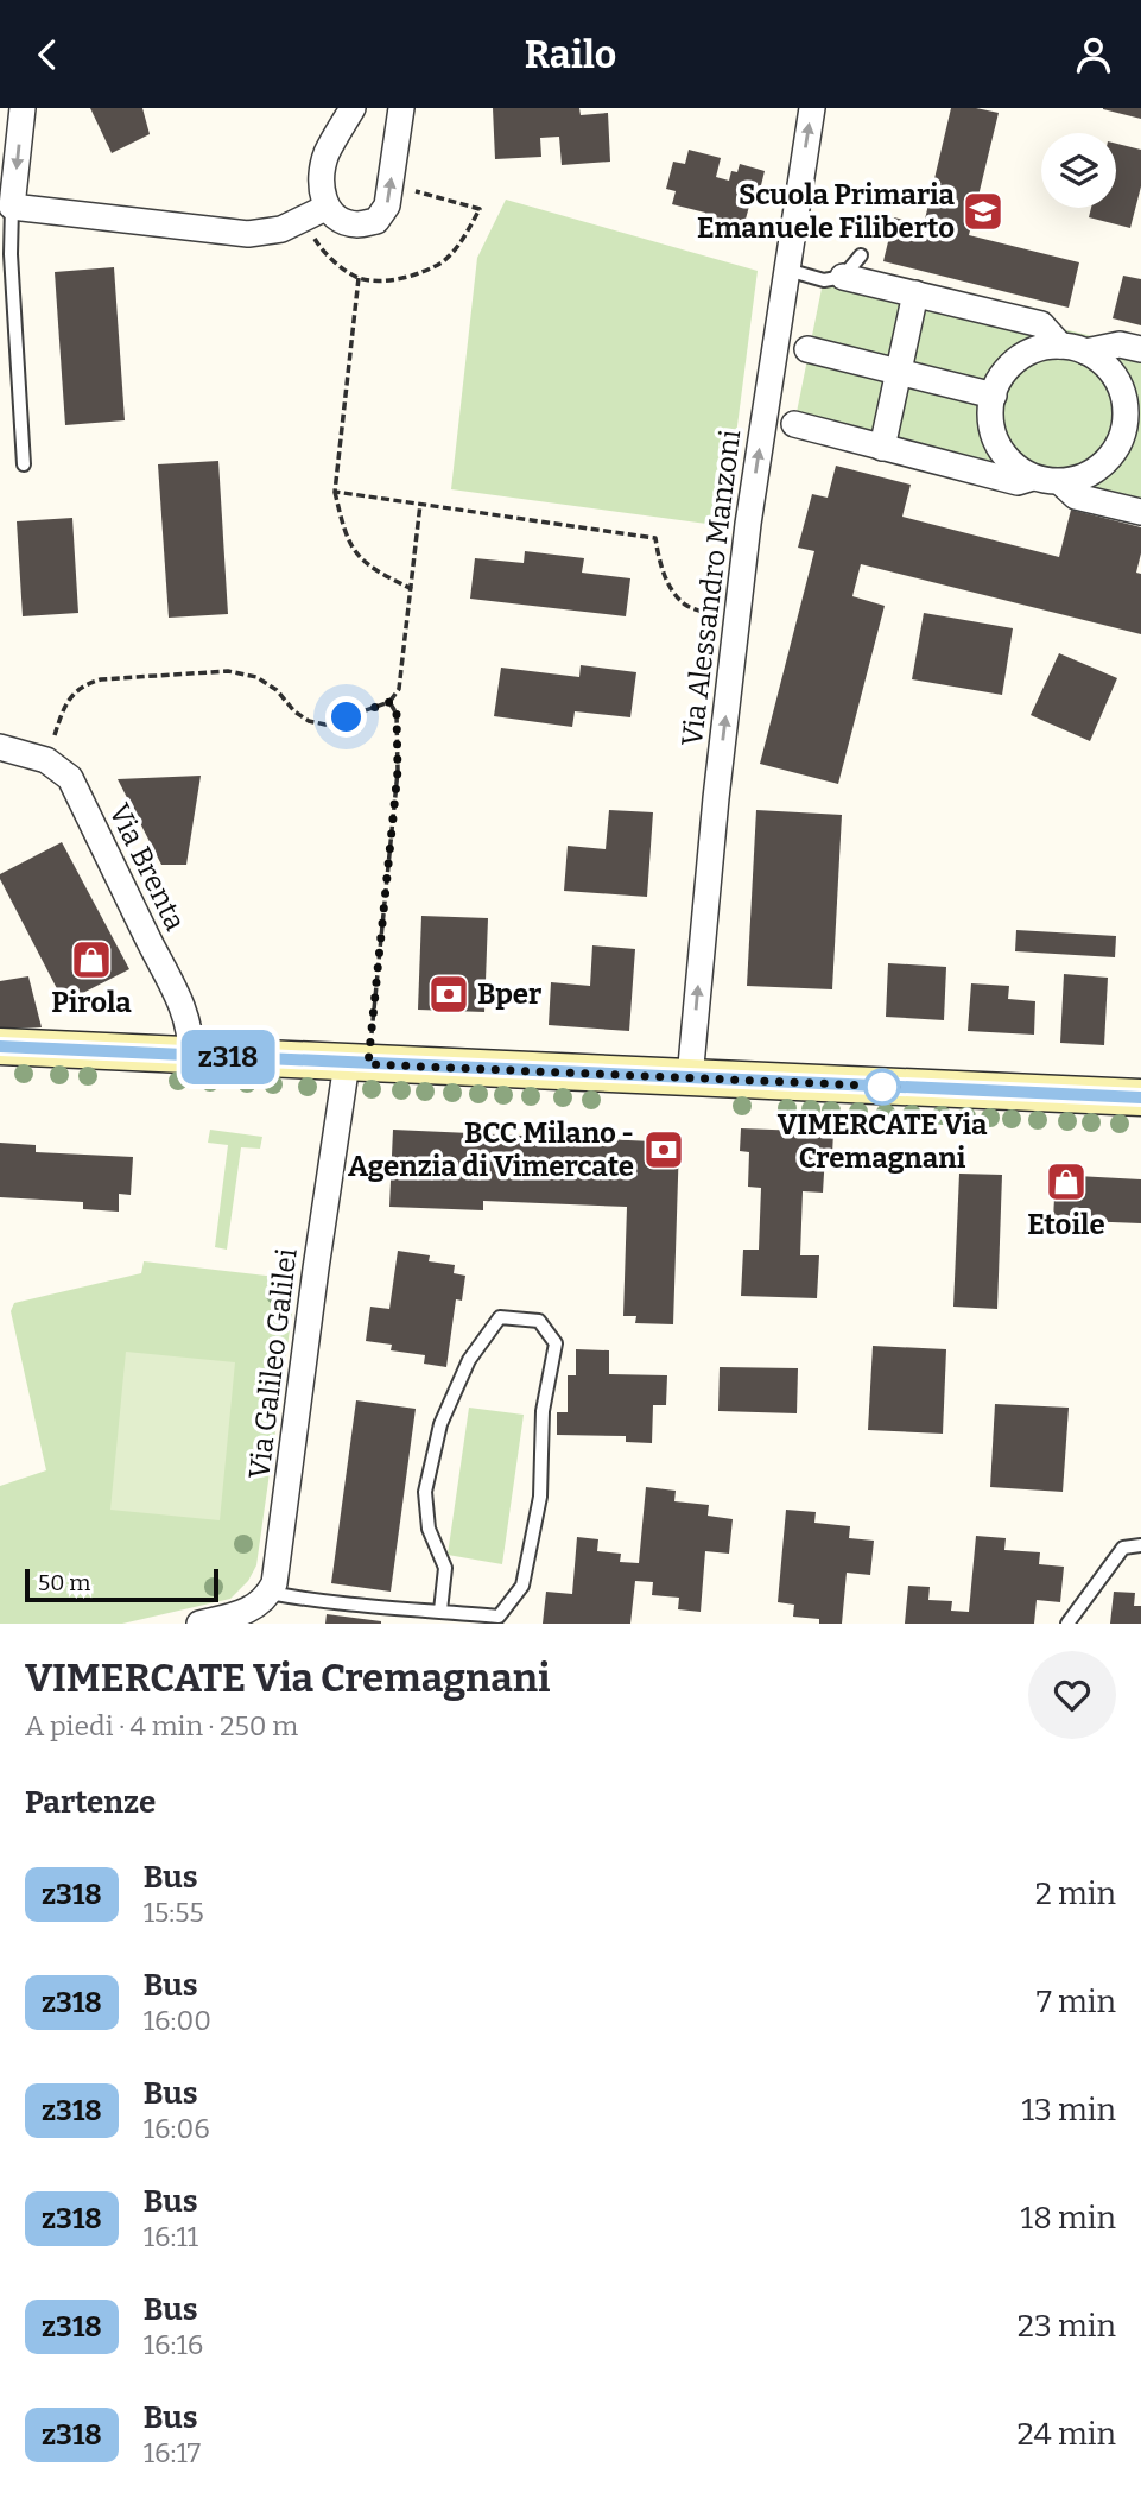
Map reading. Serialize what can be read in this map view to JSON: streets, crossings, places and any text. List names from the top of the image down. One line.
{"streets":{"street":["Via Alessandro Manzoni","Via Brenta","Via Galileo Galilei"]},"one_way":["Via Alessandro Manzoni"],"places":{"school or university":["Scuola Primaria Emanuele Filiberto"],"shop":["Pirola","Etoile"],"bank":["Bper","BCC Milano - Agenzia di Vimercate"],"other":["VIMERCATE Via Cremagnani"]},"lines":["bus line z318"],"scale_bar":"50 m","page":{"header":"Railo","on_map":"z318","scale":"50 m","heading":[["VIMERCATE Via Cremagnani","A piedi · 4 min · 250 m"],"Partenze"],"list":[{"mark":"z318","name":"Bus","note":"15:55","value":"2 min"},{"mark":"z318","name":"Bus","note":"16:00","value":"7 min"},{"mark":"z318","name":"Bus","note":"16:06","value":"13 min"},{"mark":"z318","name":"Bus","note":"16:11","value":"18 min"},{"mark":"z318","name":"Bus","note":"16:16","value":"23 min"},{"mark":"z318","name":"Bus","note":"16:17","value":"24 min"}]}}
